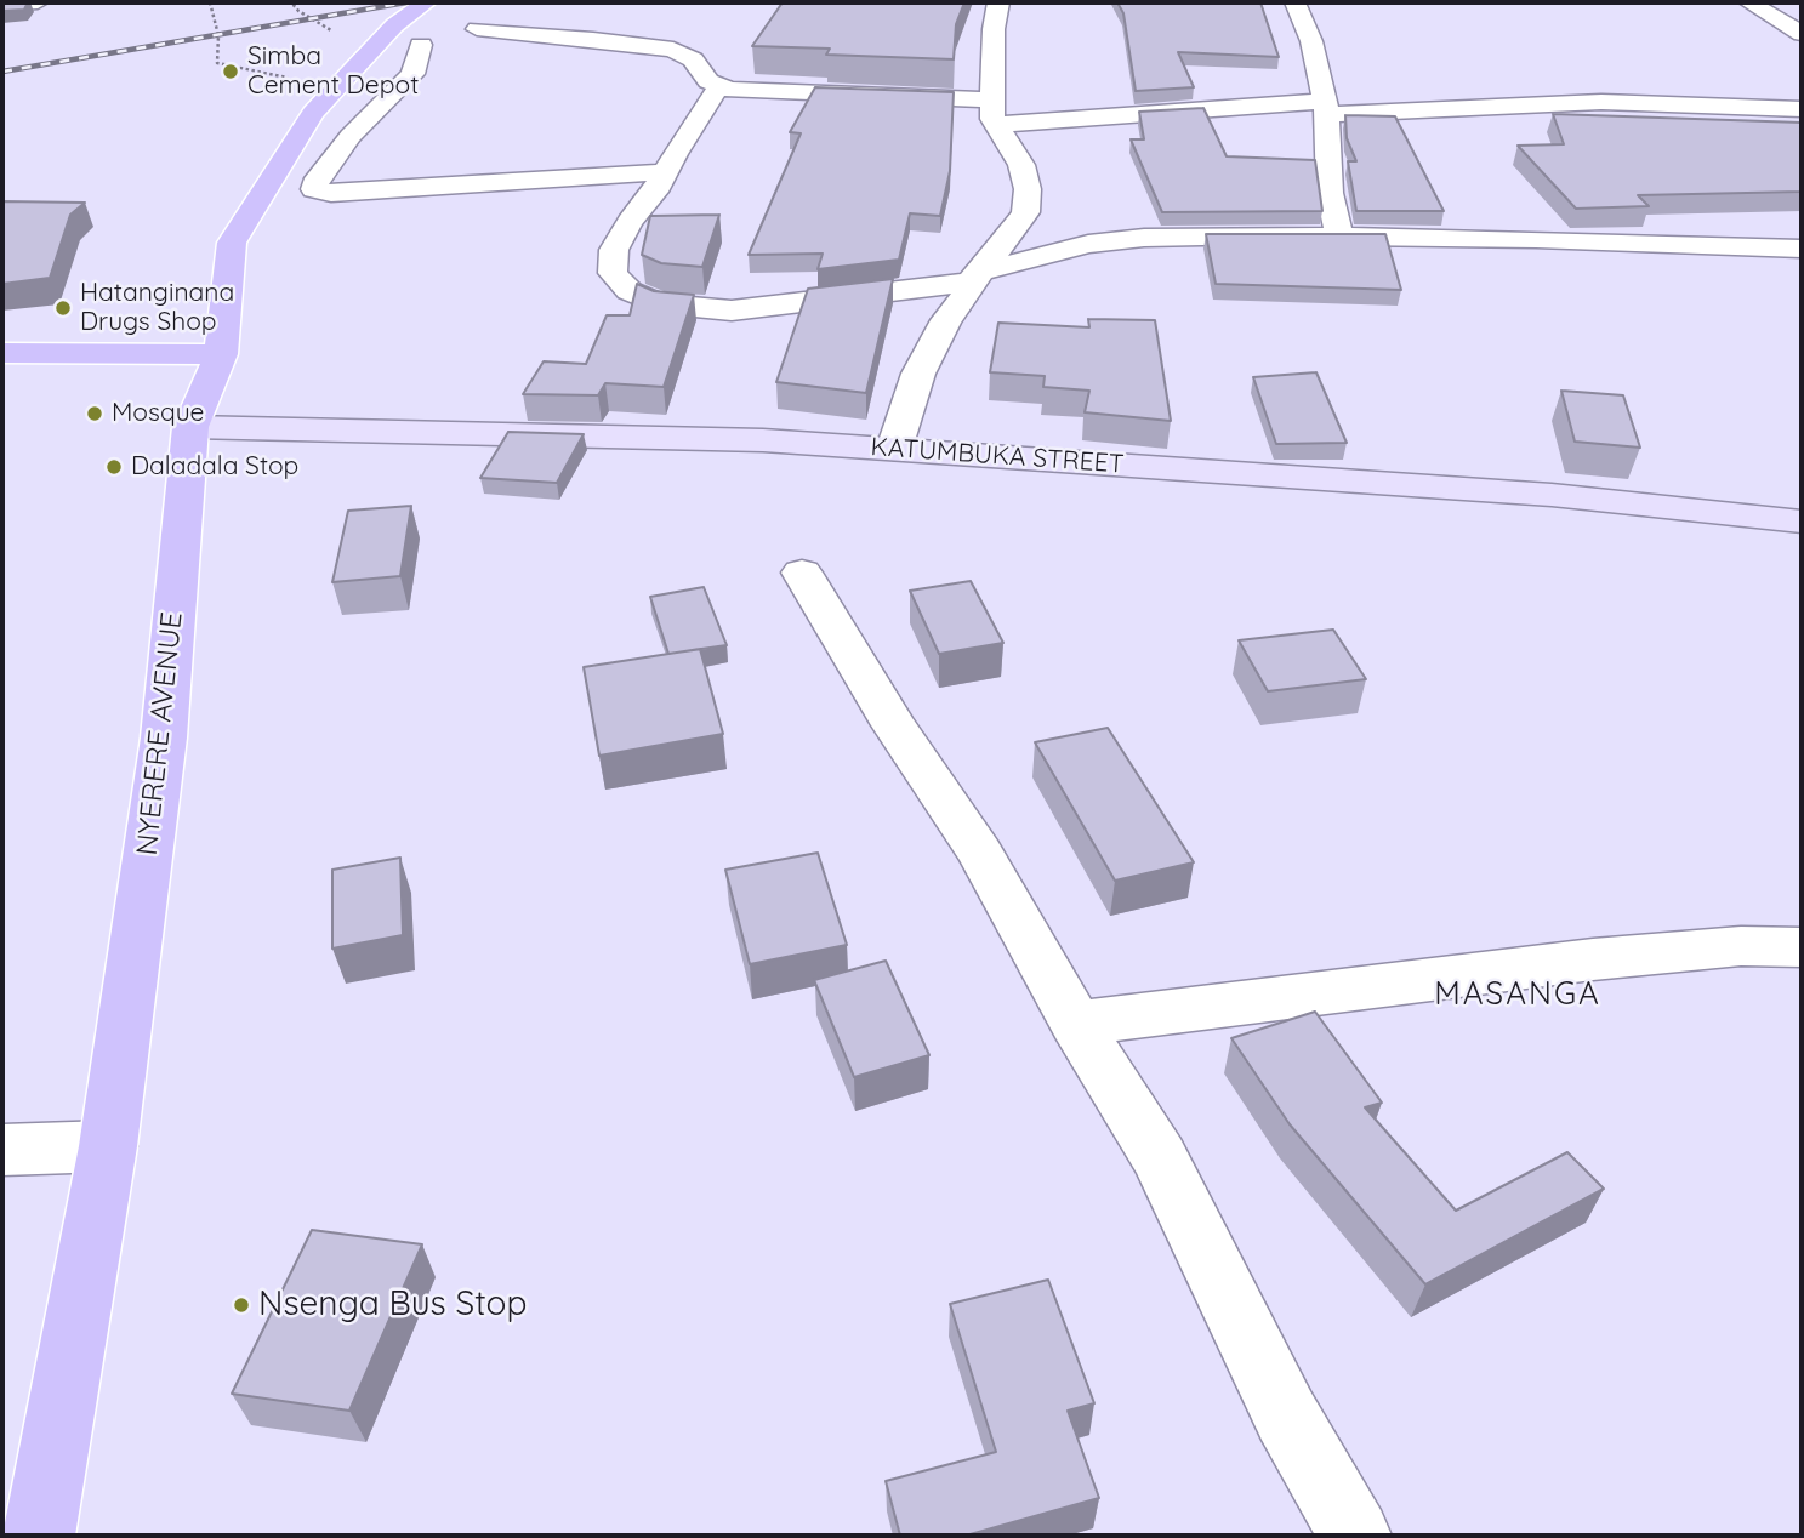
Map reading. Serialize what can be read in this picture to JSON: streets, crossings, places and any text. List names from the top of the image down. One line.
{"streets":{"main road":["KATUMBUKA STREET","NYERERE AVENUE"]},"crossings":[["KATUMBUKA STREET","NYERERE AVENUE"]],"districts":["MASANGA"],"places":["Simba Cement Depot","Hatanginana Drugs Shop","Mosque","Daladala Stop","Nsenga Bus Stop"]}
